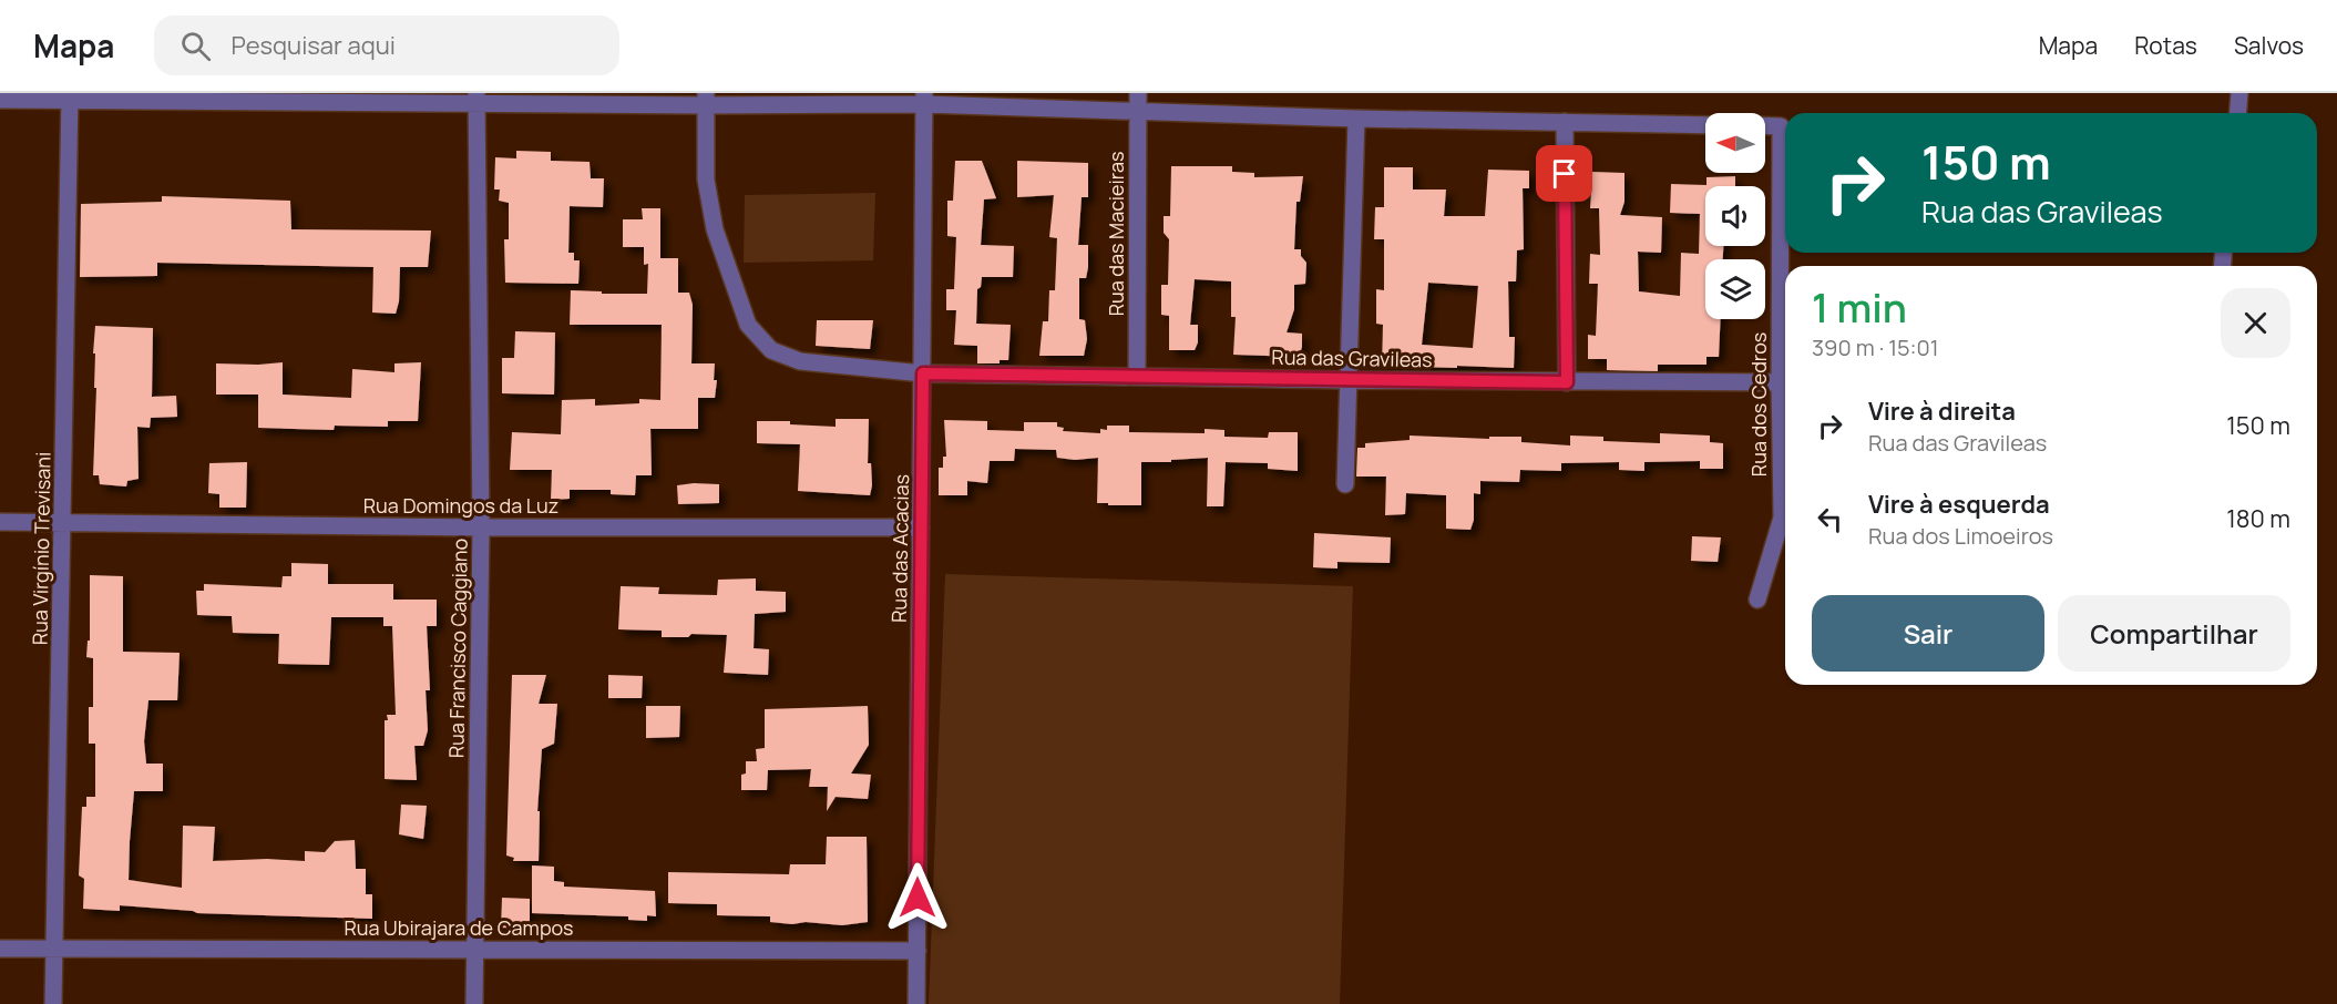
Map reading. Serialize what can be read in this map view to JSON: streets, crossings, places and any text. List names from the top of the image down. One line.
{"streets":{"street":["Rua das Macieiras","Rua das Gravileas","Rua dos Cedros","Rua Domingos da Luz","Rua Virgínio Trevisani","Rua das Acacias","Rua Francisco Caggiano","Rua Ubirajara de Campos"]},"crossings":[["Rua das Macieiras","Rua das Gravileas"],["Rua das Gravileas","Rua dos Cedros"],["Rua das Gravileas","Rua das Acacias"],["Rua Domingos da Luz","Rua Virgínio Trevisani"],["Rua Domingos da Luz","Rua das Acacias"],["Rua Domingos da Luz","Rua Francisco Caggiano"],["Rua Virgínio Trevisani","Rua Ubirajara de Campos"],["Rua das Acacias","Rua Ubirajara de Campos"],["Rua Francisco Caggiano","Rua Ubirajara de Campos"]],"north":"left","page":{"header":"Mapa","search":"Pesquisar aqui","nav":["Mapa","Rotas","Salvos"],"turn":["150 m","Rua das Gravileas"],"heading":["1 min","390 m · 15:01"],"list":[{"name":"Vire à direita","note":"Rua das Gravileas","value":"150 m"},{"name":"Vire à esquerda","note":"Rua dos Limoeiros","value":"180 m"}],"buttons":["Sair","Compartilhar"]}}
